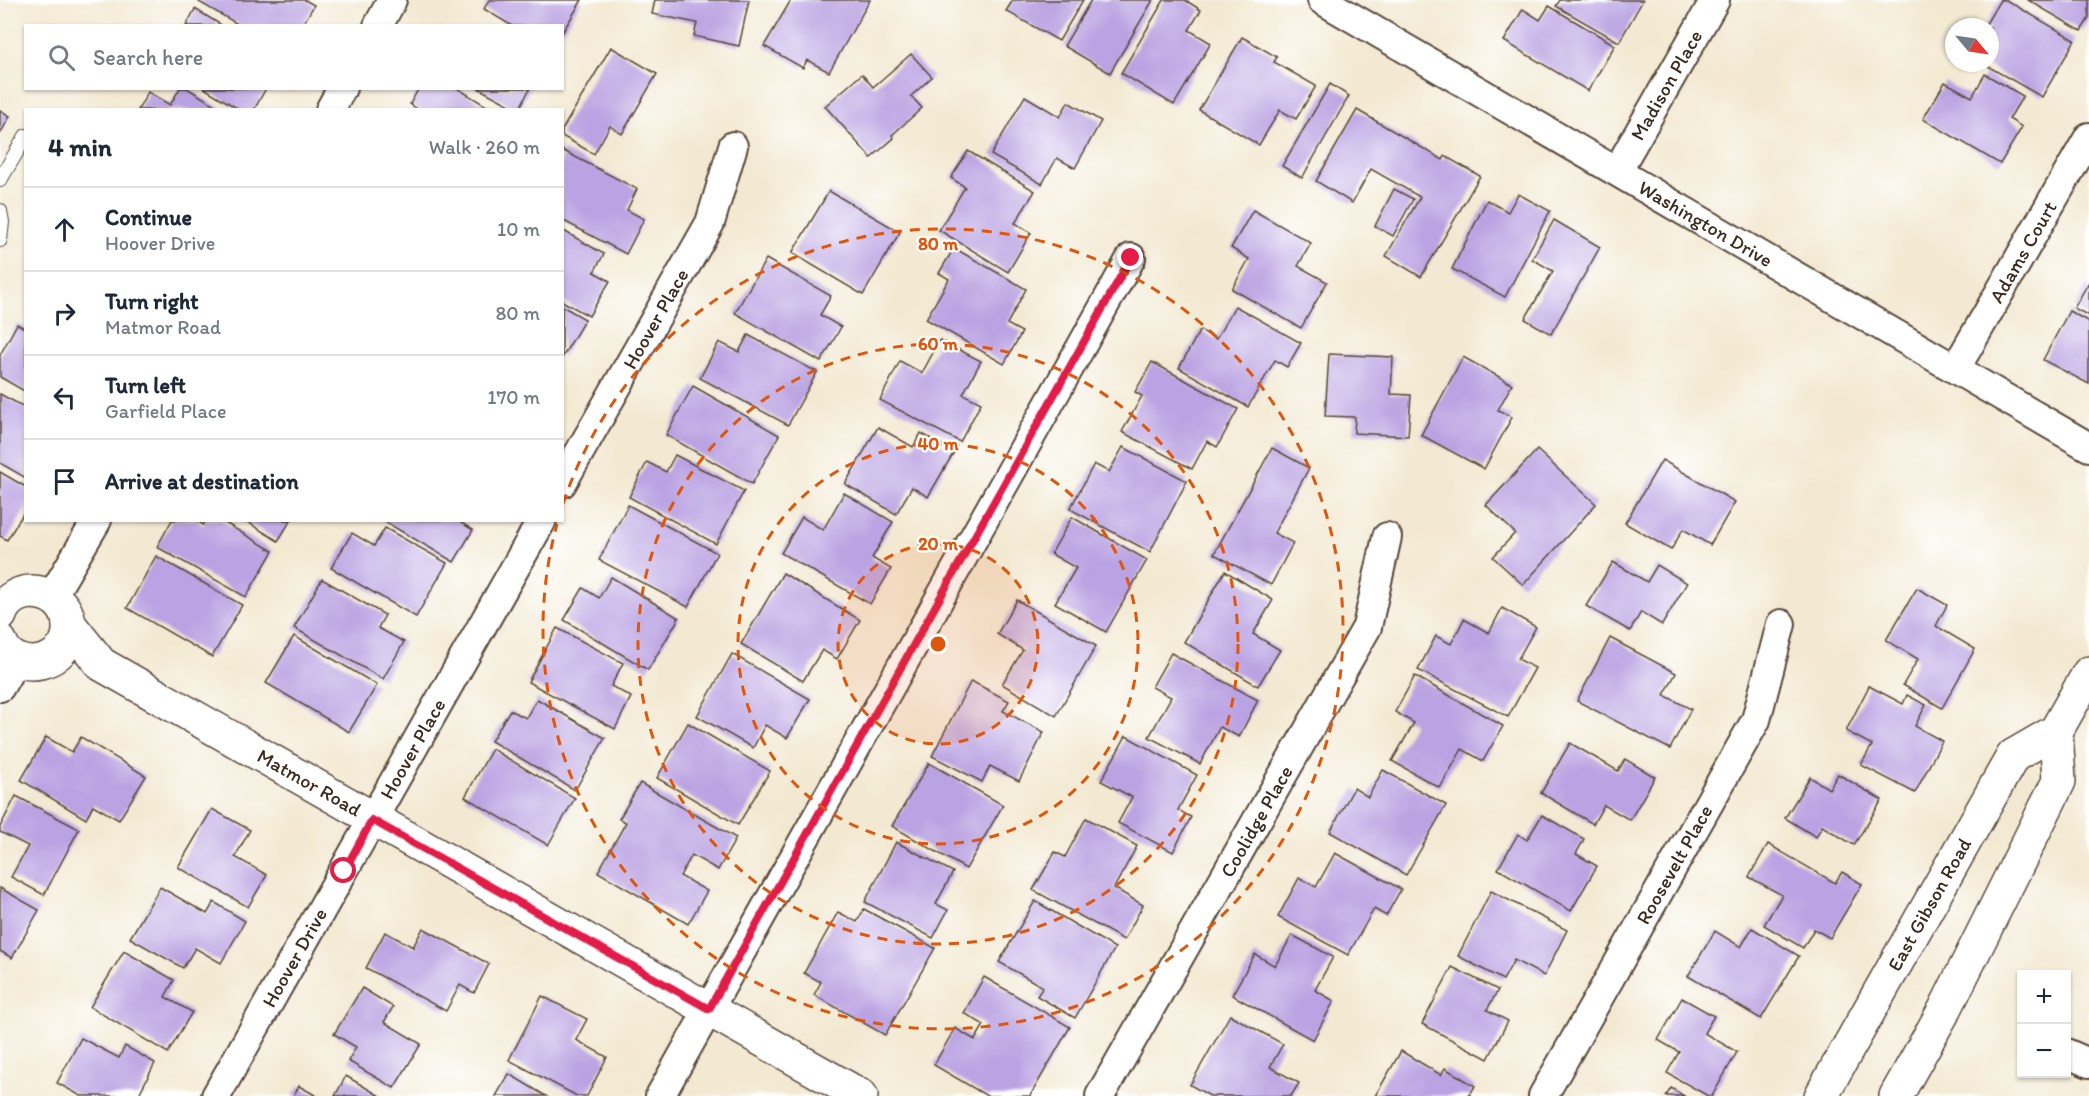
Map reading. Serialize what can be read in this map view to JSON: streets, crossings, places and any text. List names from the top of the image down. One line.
{"streets":{"street":["Madison Place","Washington Drive","Adams Court","Hoover Place","Matmor Road","Coolidge Place","Roosevelt Place","East Gibson Road","Hoover Drive"]},"crossings":[["Madison Place","Washington Drive"],["Washington Drive","Adams Court"],["Hoover Place","Matmor Road"],["Hoover Place","Hoover Drive"],["Matmor Road","Hoover Drive"]],"north":"bottom right","page":{"search":"Search here","heading":["4 min","Walk · 260 m"],"list":[["Continue","Hoover Drive","10 m"],["Turn right","Matmor Road","80 m"],["Turn left","Garfield Place","170 m"],"Arrive at destination"],"map_buttons":["+","−"]},"rings":["80 m","60 m","40 m","20 m"]}
